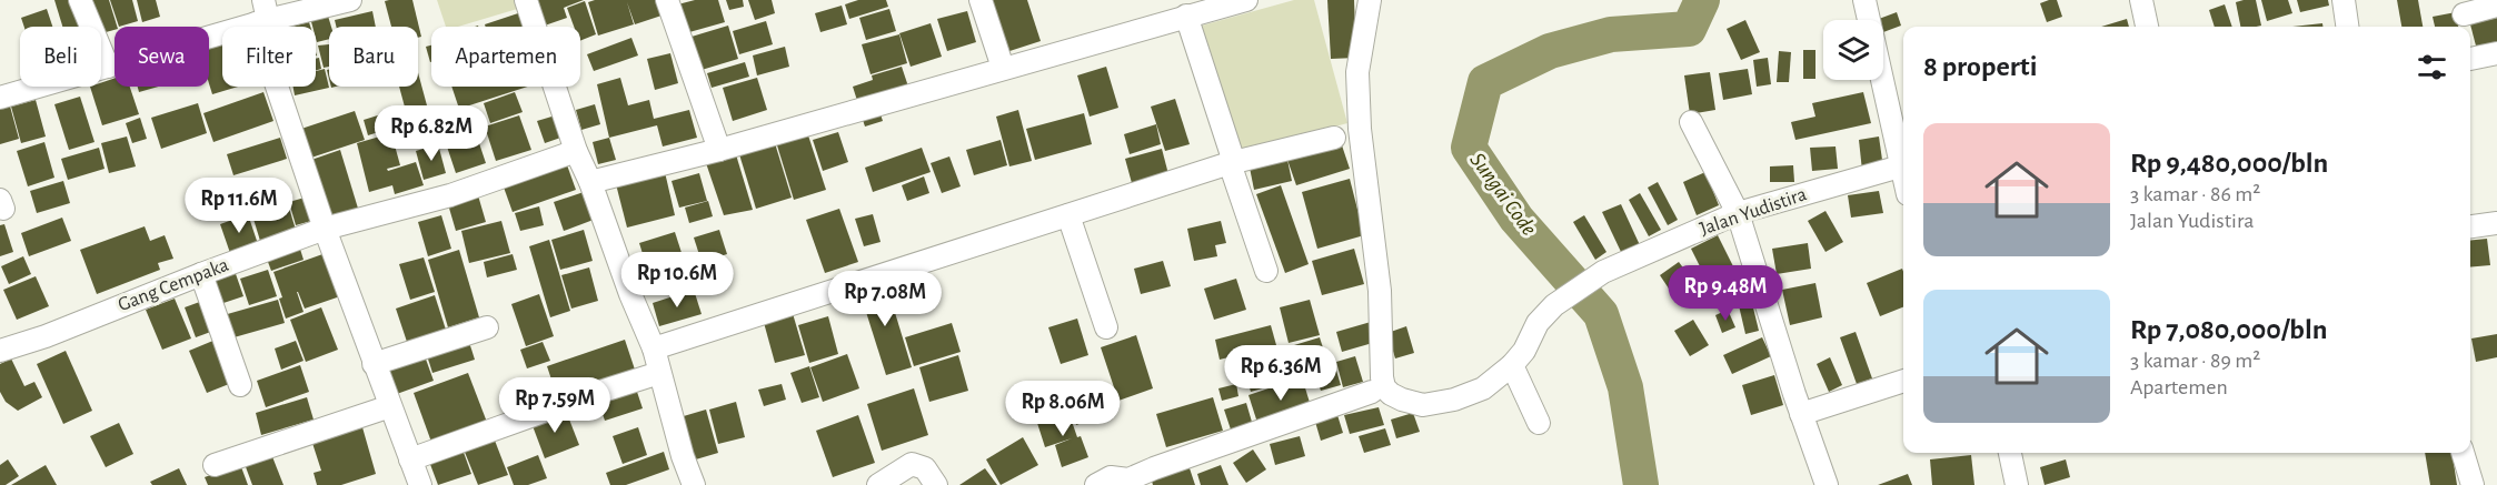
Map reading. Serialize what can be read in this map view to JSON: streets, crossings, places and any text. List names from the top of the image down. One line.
{"streets":{"street":["Jalan Yudistira","Gang Cempaka"]},"water":["Sungai Code"],"page":{"chip":["Beli","Sewa","Filter","Baru","Apartemen"],"heading":"8 properti","price":["Rp 6.82M","Rp 11.6M","Rp 10.6M","Rp 9.48M","Rp 7.08M","Rp 6.36M","Rp 7.59M","Rp 8.06M"],"list":[{"name":"Rp 9,480,000/bln","note":"3 kamar · 86 m² · Jalan Yudistira"},{"name":"Rp 7,080,000/bln","note":"3 kamar · 89 m² · Apartemen"}]}}
